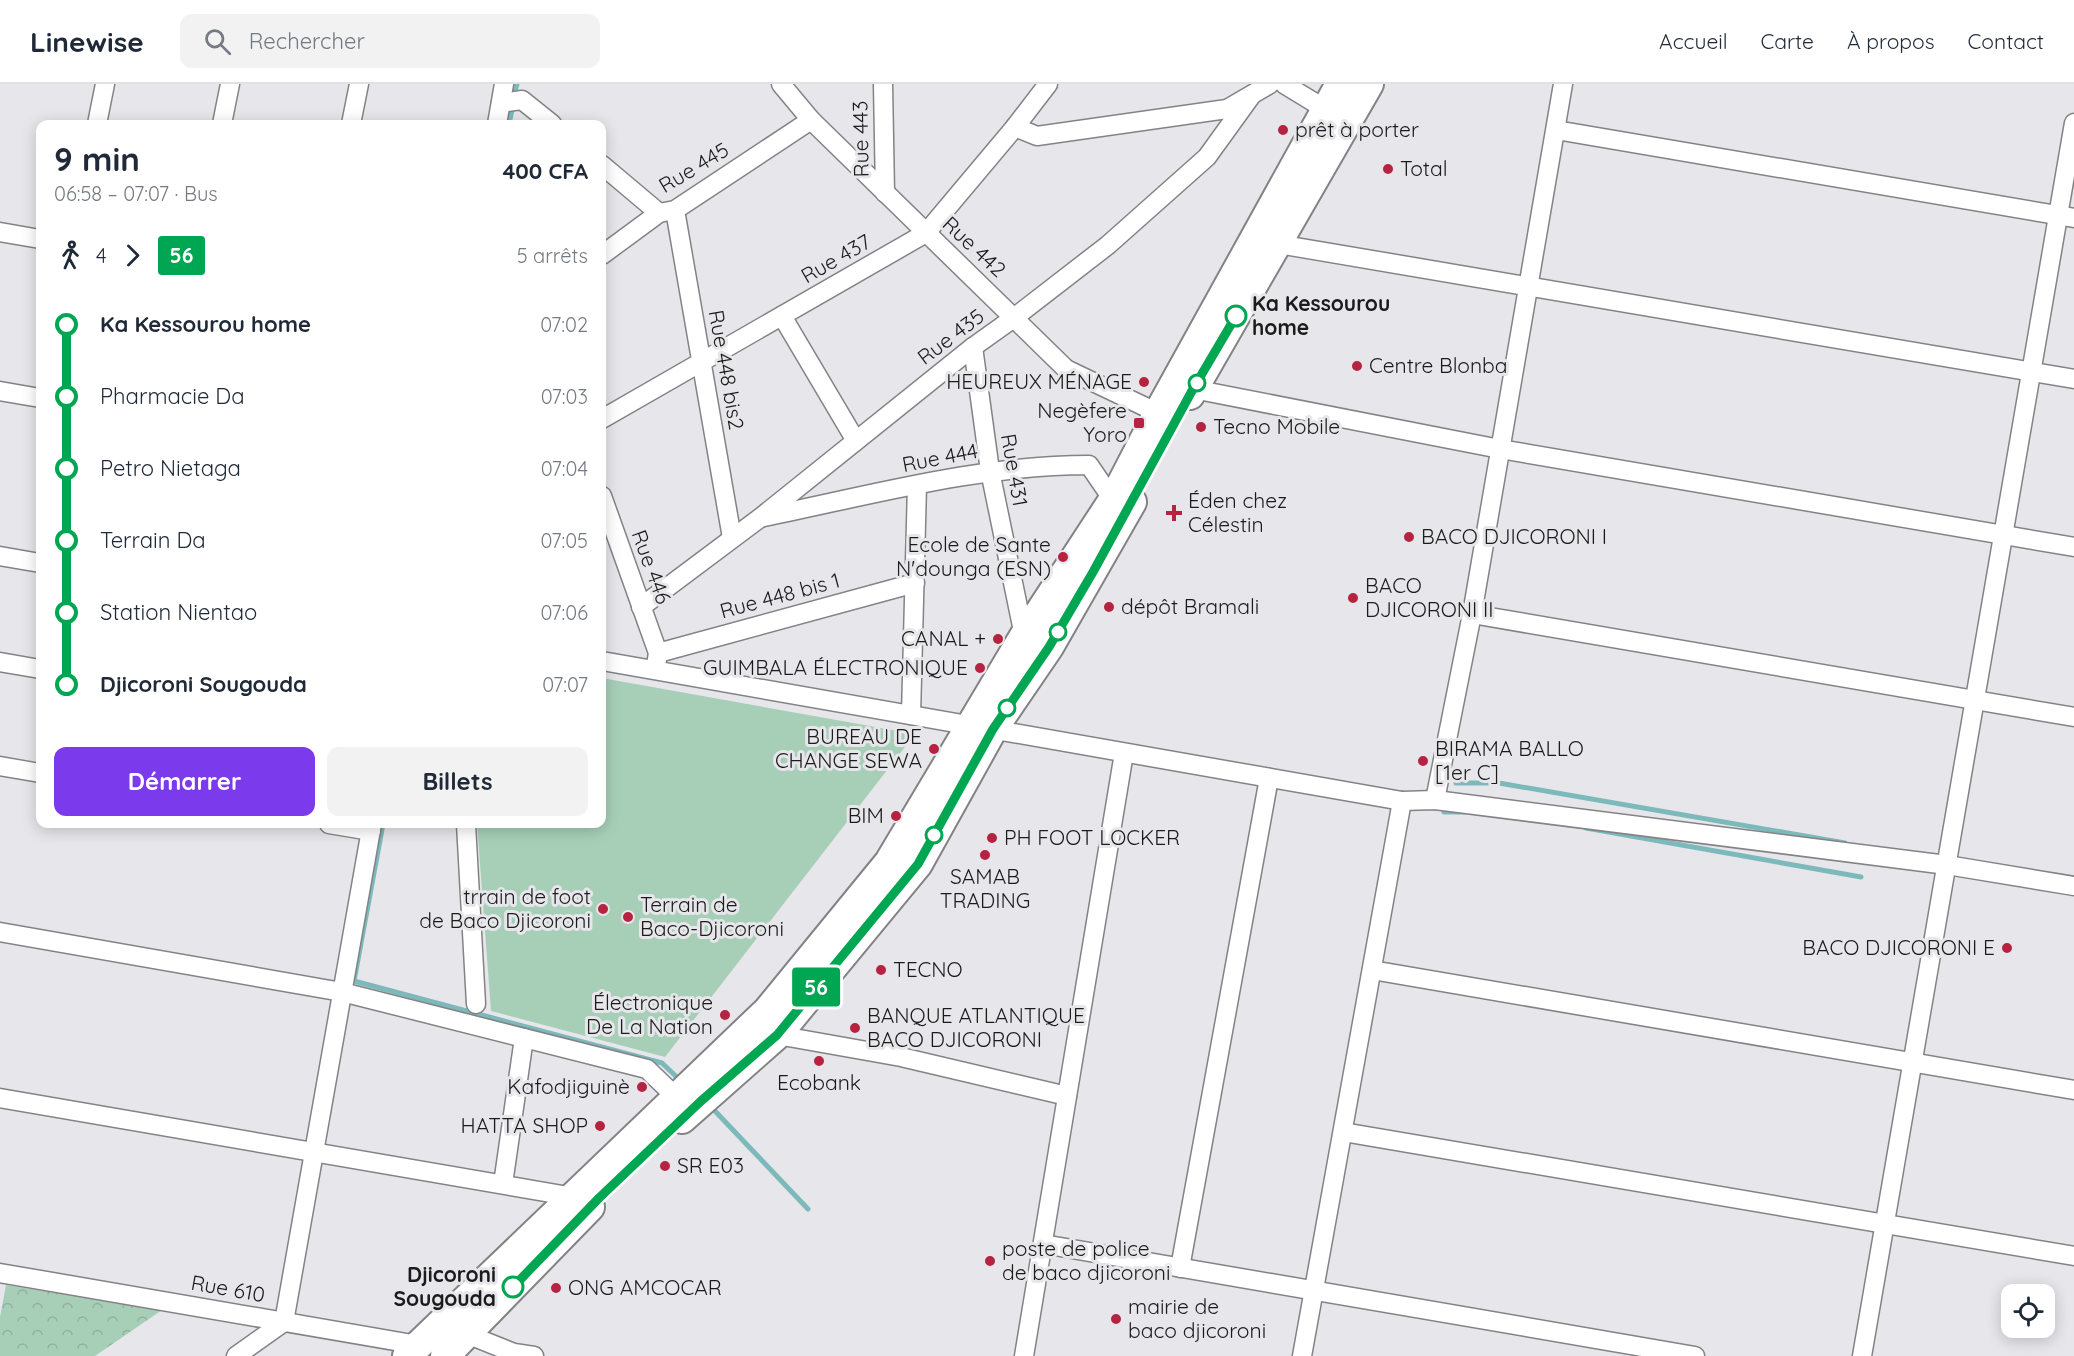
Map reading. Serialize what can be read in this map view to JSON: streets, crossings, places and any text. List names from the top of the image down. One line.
{"streets":{"street":["Rue 443","Rue 445","Rue 442","Rue 437","Rue 435","Rue 448 bis2","Rue 444","Rue 431","Rue 446","Rue 448 bis 1","Rue 610"]},"crossings":[["Rue 443","Rue 442"],["Rue 445","Rue 442"],["Rue 445","Rue 448 bis2"],["Rue 442","Rue 437"],["Rue 442","Rue 435"],["Rue 437","Rue 448 bis2"],["Rue 435","Rue 448 bis2"],["Rue 435","Rue 444"],["Rue 435","Rue 431"],["Rue 435","Rue 446"],["Rue 444","Rue 431"],["Rue 446","Rue 448 bis 1"]],"places":{"other":["prêt à porter","Total","Ka Kessourou home","Centre Blonba","HEUREUX MÉNAGE","Tecno Mobile","BACO DJICORONI I","Ecole de Sante N'dounga (ESN)","BACO DJICORONI II","dépôt Bramali","CANAL +","GUIMBALA ÉLECTRONIQUE","BUREAU DE CHANGE SEWA","BIRAMA BALLO [1er C]","BIM","PH FOOT LOCKER","SAMAB TRADING","trrain de foot de Baco Djicoroni","Terrain de Baco-Djicoroni","BACO DJICORONI E","TECNO","Électronique De La Nation","BANQUE ATLANTIQUE BACO DJICORONI","Ecobank","Kafodjiguinè","HATTA SHOP","SR E03","poste de police de baco djicoroni","Djicoroni Sougouda","ONG AMCOCAR","mairie de baco djicoroni"],"transit":["Negèfere Yoro"],"health":["Éden chez Célestin"]},"lines":["bus line 56"],"page":{"header":"Linewise","search":"Rechercher","nav":["Accueil","Carte","À propos","Contact"],"on_map":"56","heading":["9 min","06:58 – 07:07 · Bus","400 CFA"],"legs":["4","56","5 arrêts"],"list":[{"name":"Ka Kessourou home","value":"07:02"},{"name":"Pharmacie Da","value":"07:03"},{"name":"Petro Nietaga","value":"07:04"},{"name":"Terrain Da","value":"07:05"},{"name":"Station Nientao","value":"07:06"},{"name":"Djicoroni Sougouda","value":"07:07"}],"buttons":["Démarrer","Billets"]}}
